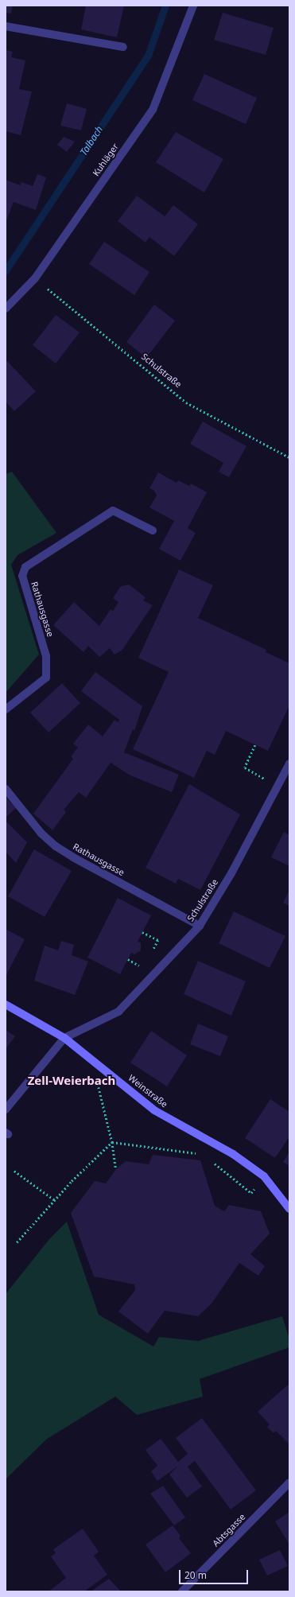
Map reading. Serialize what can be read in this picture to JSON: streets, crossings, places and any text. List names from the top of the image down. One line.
{"streets":{"street":["Kuhläger","Schulstraße","Rathausgasse","Weinstraße","Abtsgasse"]},"crossings":[["Kuhläger","Schulstraße"],["Schulstraße","Rathausgasse"],["Schulstraße","Weinstraße"]],"districts":["Zell-Weierbach"],"water":["Talbach"],"scale_bar":"20 m"}
